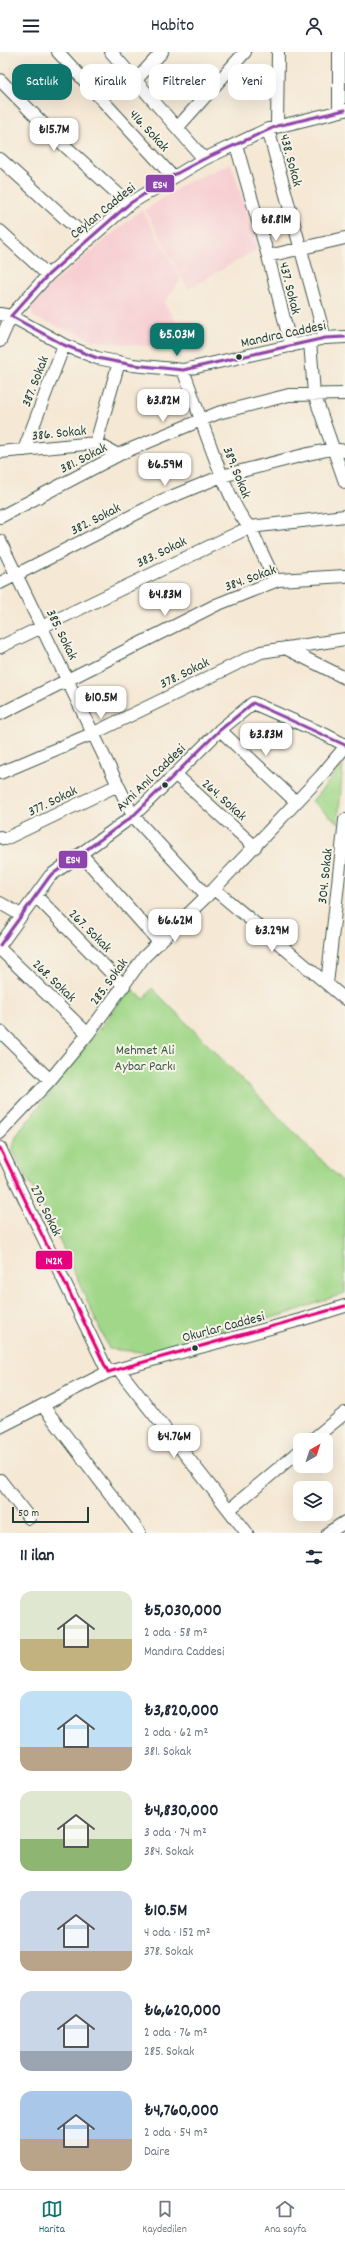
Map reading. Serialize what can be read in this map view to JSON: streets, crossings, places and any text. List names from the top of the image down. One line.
{"streets":{"street":["416. Sokak","438. Sokak","Ceylan Caddesi","437. Sokak","Mandıra Caddesi","387. Sokak","386. Sokak","381. Sokak","389. Sokak","382. Sokak","383. Sokak","384. Sokak","385. Sokak","378. Sokak","Avni Anıl Caddesi","264. Sokak","377. Sokak","304. Sokak","267. Sokak","268. Sokak","285. Sokak","270. Sokak","Okurlar Caddesi"]},"crossings":[["416. Sokak","Ceylan Caddesi"],["438. Sokak","Ceylan Caddesi"],["438. Sokak","Mandıra Caddesi"],["Ceylan Caddesi","437. Sokak"],["Ceylan Caddesi","Mandıra Caddesi"],["437. Sokak","Mandıra Caddesi"],["Mandıra Caddesi","387. Sokak"],["Mandıra Caddesi","389. Sokak"],["387. Sokak","386. Sokak"],["386. Sokak","381. Sokak"],["381. Sokak","389. Sokak"],["389. Sokak","382. Sokak"],["389. Sokak","383. Sokak"],["389. Sokak","384. Sokak"],["382. Sokak","385. Sokak"],["383. Sokak","385. Sokak"],["384. Sokak","385. Sokak"],["385. Sokak","378. Sokak"],["385. Sokak","Avni Anıl Caddesi"],["385. Sokak","377. Sokak"],["385. Sokak","304. Sokak"],["385. Sokak","285. Sokak"],["Avni Anıl Caddesi","264. Sokak"],["Avni Anıl Caddesi","267. Sokak"],["Avni Anıl Caddesi","285. Sokak"],["264. Sokak","285. Sokak"],["267. Sokak","285. Sokak"],["268. Sokak","285. Sokak"],["270. Sokak","Okurlar Caddesi"]],"parks":["Mehmet Ali Aybar Parkı"],"lines":["transit line ES4","transit line 142K"],"scale_bar":"50 m","north":"top right","page":{"header":"Habito","chip":["Satılık","Kiralık","Filtreler","Yeni"],"price":["₺15.7M","₺8.81M","₺5.03M","₺3.82M","₺6.59M","₺4.83M","₺10.5M","₺3.83M","₺6.62M","₺3.29M","₺4.76M"],"scale":"50 m","heading":"11 ilan","list":[{"name":"₺5,030,000","note":"2 oda · 58 m² · Mandıra Caddesi"},{"name":"₺3,820,000","note":"2 oda · 62 m² · 381. Sokak"},{"name":"₺4,830,000","note":"3 oda · 74 m² · 384. Sokak"},{"name":"₺10.5M","note":"4 oda · 152 m² · 378. Sokak"},{"name":"₺6,620,000","note":"2 oda · 76 m² · 285. Sokak"},{"name":"₺4,760,000","note":"2 oda · 54 m² · Daire"}],"tabs":["Harita","Kaydedilen","Ana sayfa"]}}
